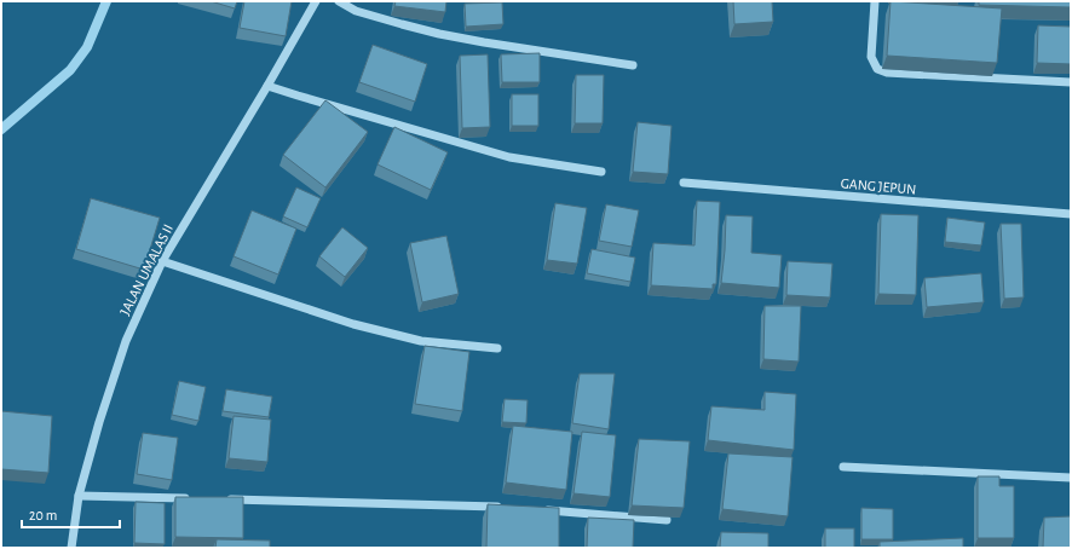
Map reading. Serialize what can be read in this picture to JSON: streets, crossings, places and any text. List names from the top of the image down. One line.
{"streets":{"street":["GANG JEPUN","JALAN UMALAS II"]},"scale_bar":"20 m"}
